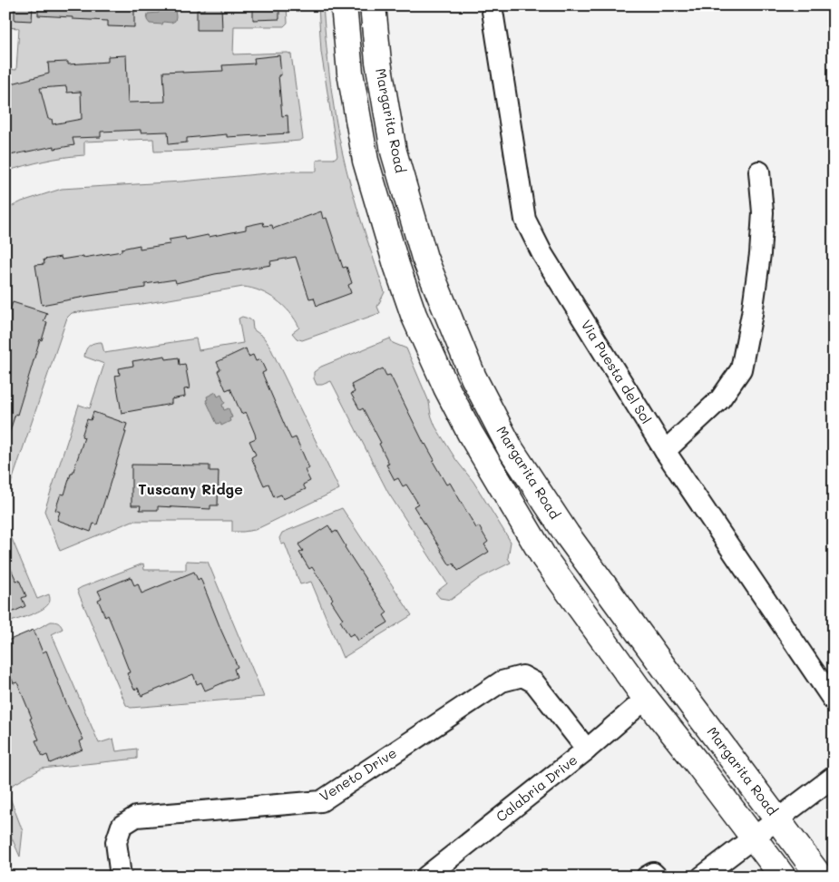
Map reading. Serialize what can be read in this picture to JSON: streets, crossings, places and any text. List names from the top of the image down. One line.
{"streets":{"main road":["Margarita Road"],"street":["Via Puesta del Sol","Veneto Drive","Calabria Drive"]},"crossings":[["Margarita Road","Calabria Drive"],["Veneto Drive","Calabria Drive"]],"districts":["Tuscany Ridge"]}
